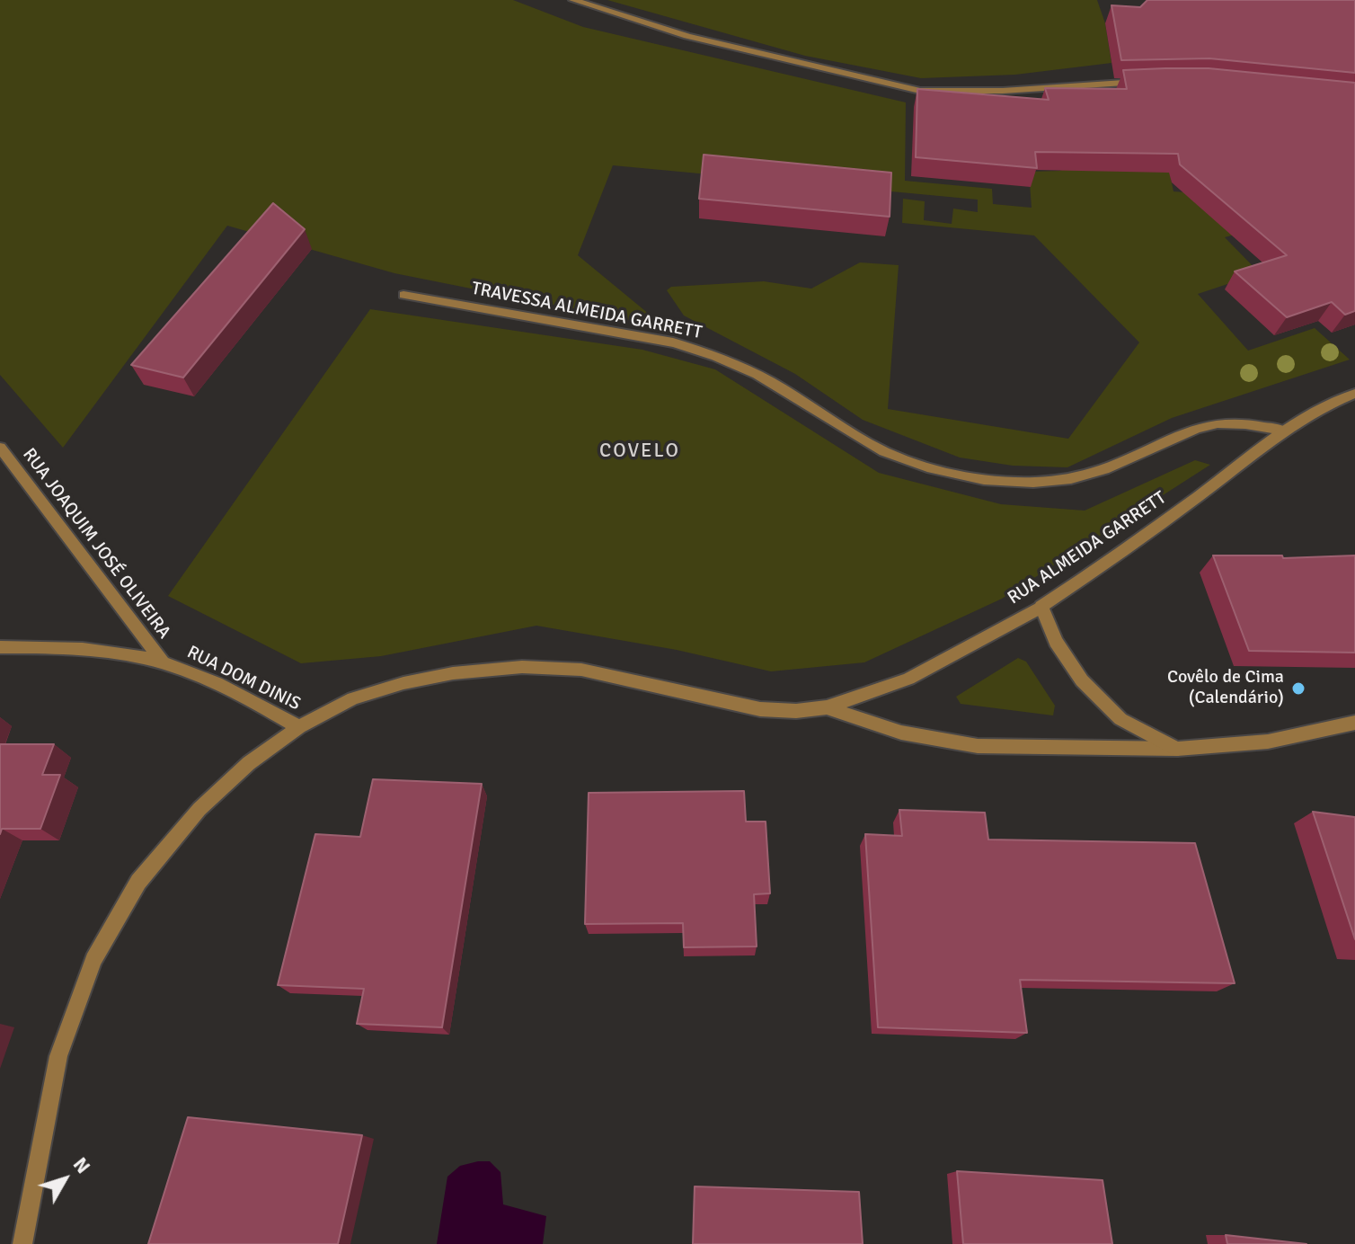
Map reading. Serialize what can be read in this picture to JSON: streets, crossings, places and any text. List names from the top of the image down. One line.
{"streets":{"street":["TRAVESSA ALMEIDA GARRETT","RUA JOAQUIM JOSÉ OLIVEIRA","RUA ALMEIDA GARRETT","RUA DOM DINIS"]},"crossings":[["TRAVESSA ALMEIDA GARRETT","RUA ALMEIDA GARRETT"],["RUA JOAQUIM JOSÉ OLIVEIRA","RUA DOM DINIS"]],"districts":["COVELO"],"places":["Covêlo de Cima (Calendário)"],"north":"top right"}
